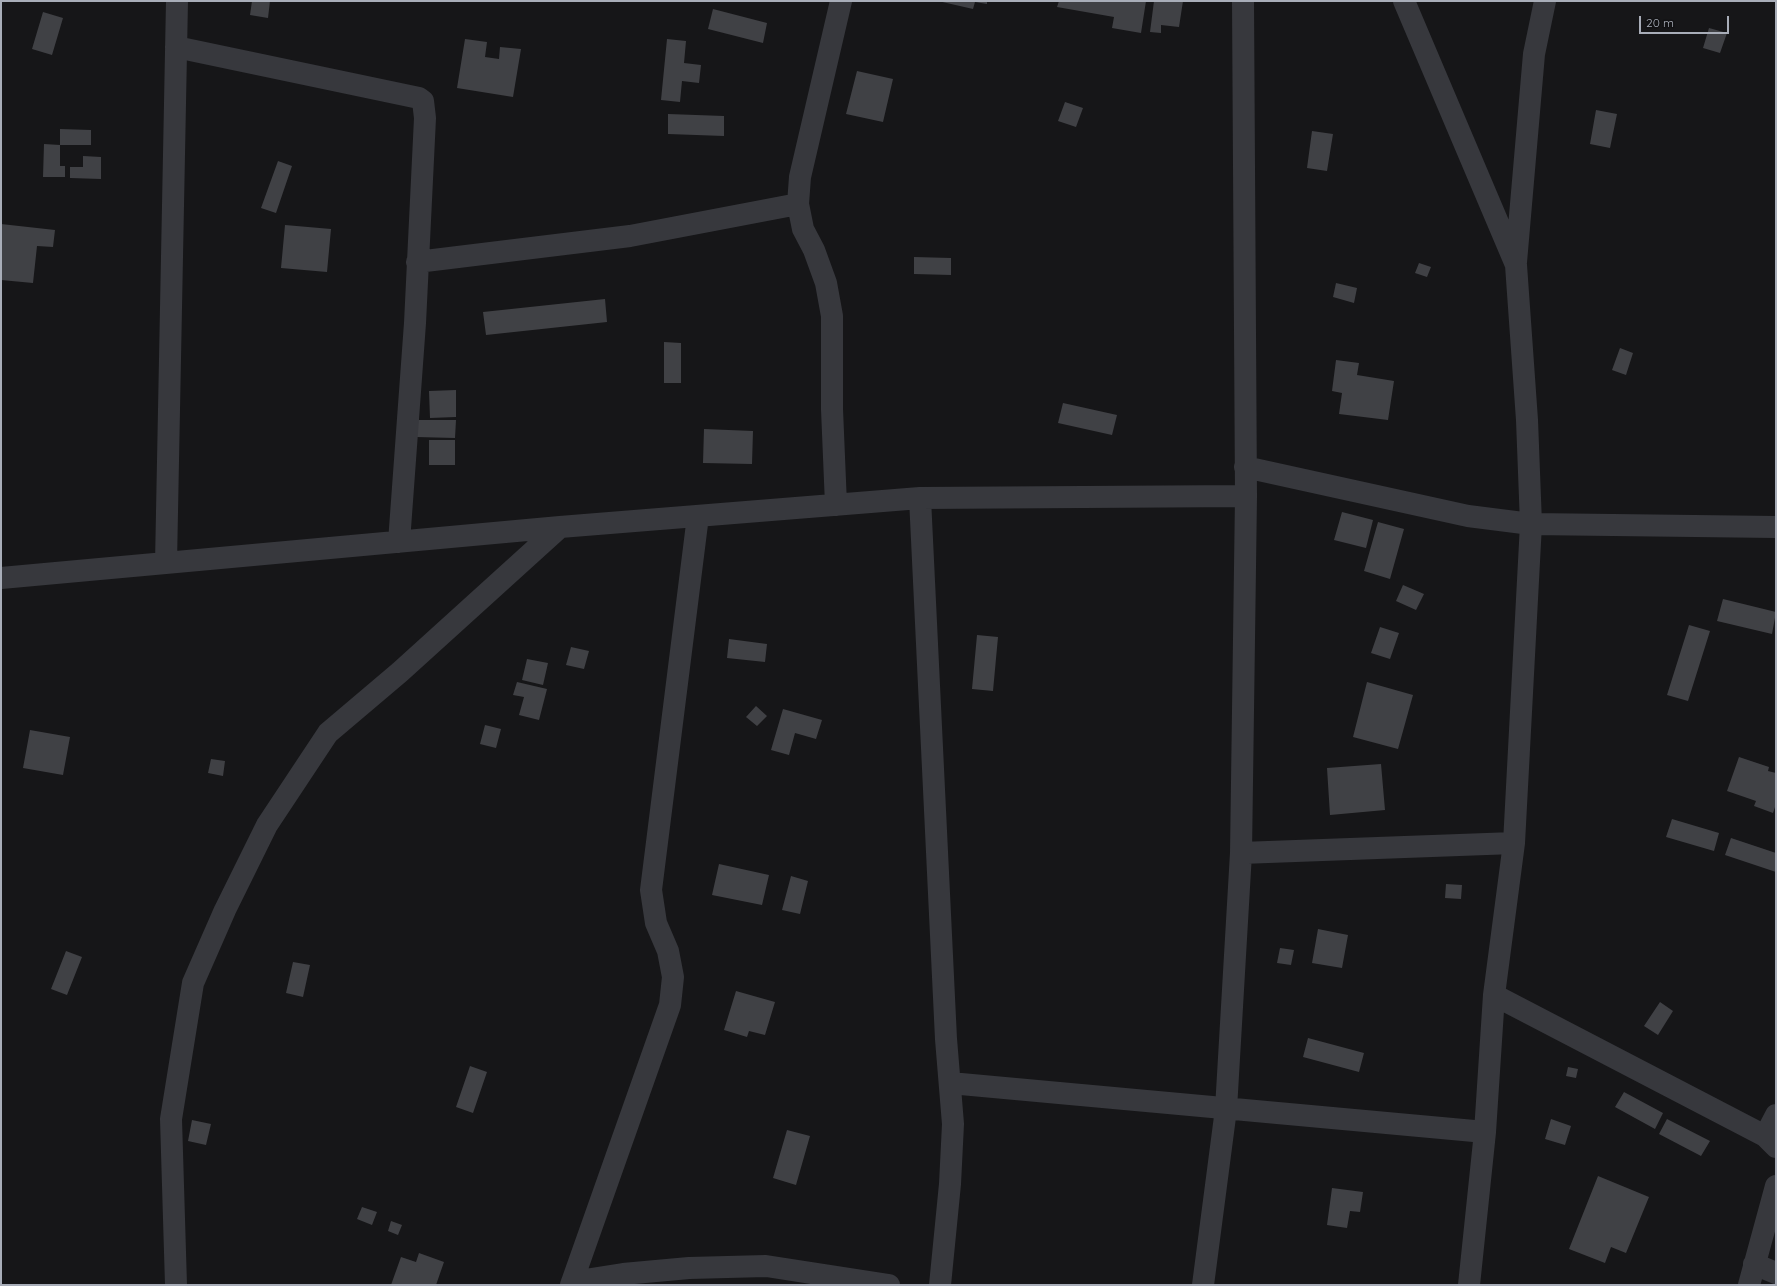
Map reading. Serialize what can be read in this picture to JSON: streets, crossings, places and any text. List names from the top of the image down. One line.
{"scale_bar":"20 m"}
